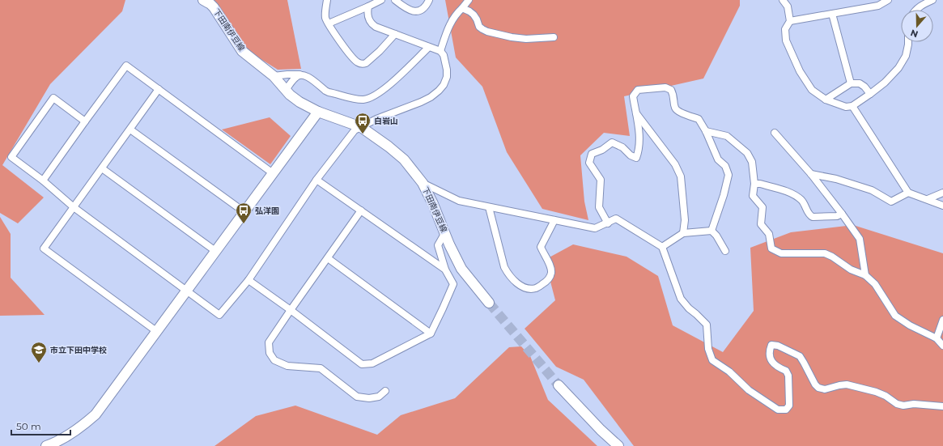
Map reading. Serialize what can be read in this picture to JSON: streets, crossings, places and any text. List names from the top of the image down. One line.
{"streets":{"main road":["下田南伊豆線"]},"places":{"bus stop":["白岩山","弘洋園"],"school or university":["市立下田中学校"]},"scale_bar":"50 m","north":"bottom"}
